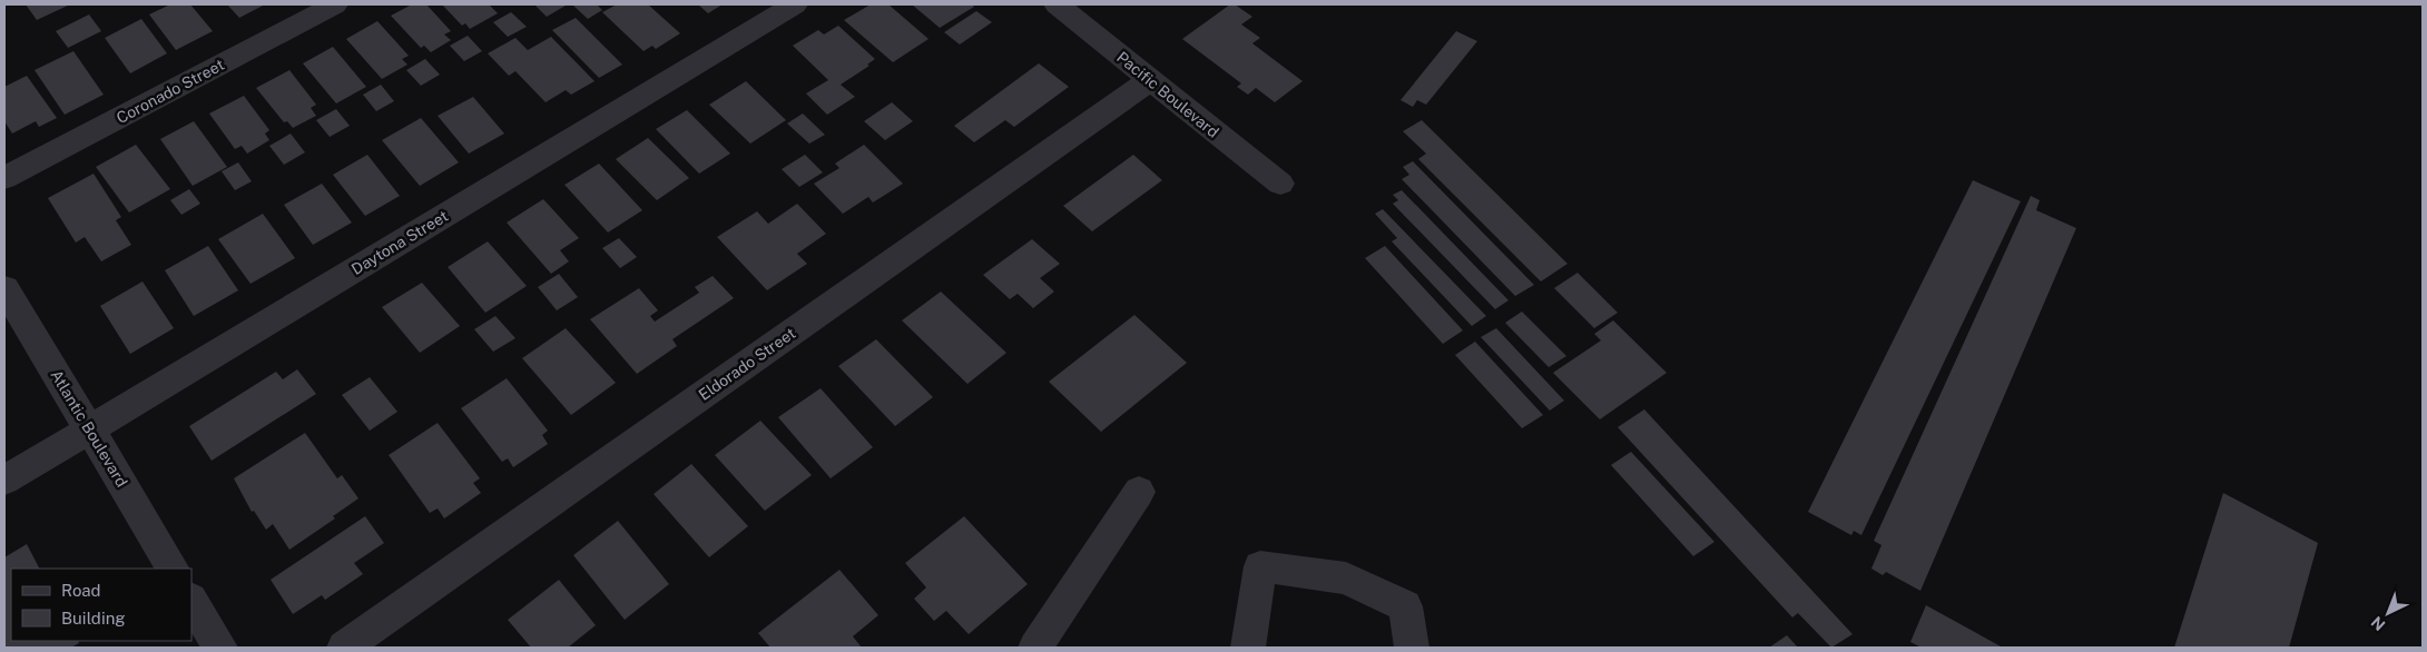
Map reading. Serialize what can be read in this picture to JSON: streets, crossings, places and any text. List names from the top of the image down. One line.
{"streets":{"street":["Coronado Street","Pacific Boulevard","Daytona Street","Eldorado Street","Atlantic Boulevard"]},"crossings":[["Pacific Boulevard","Eldorado Street"],["Daytona Street","Atlantic Boulevard"]],"legend":["Road","Building"],"north":"bottom left"}
